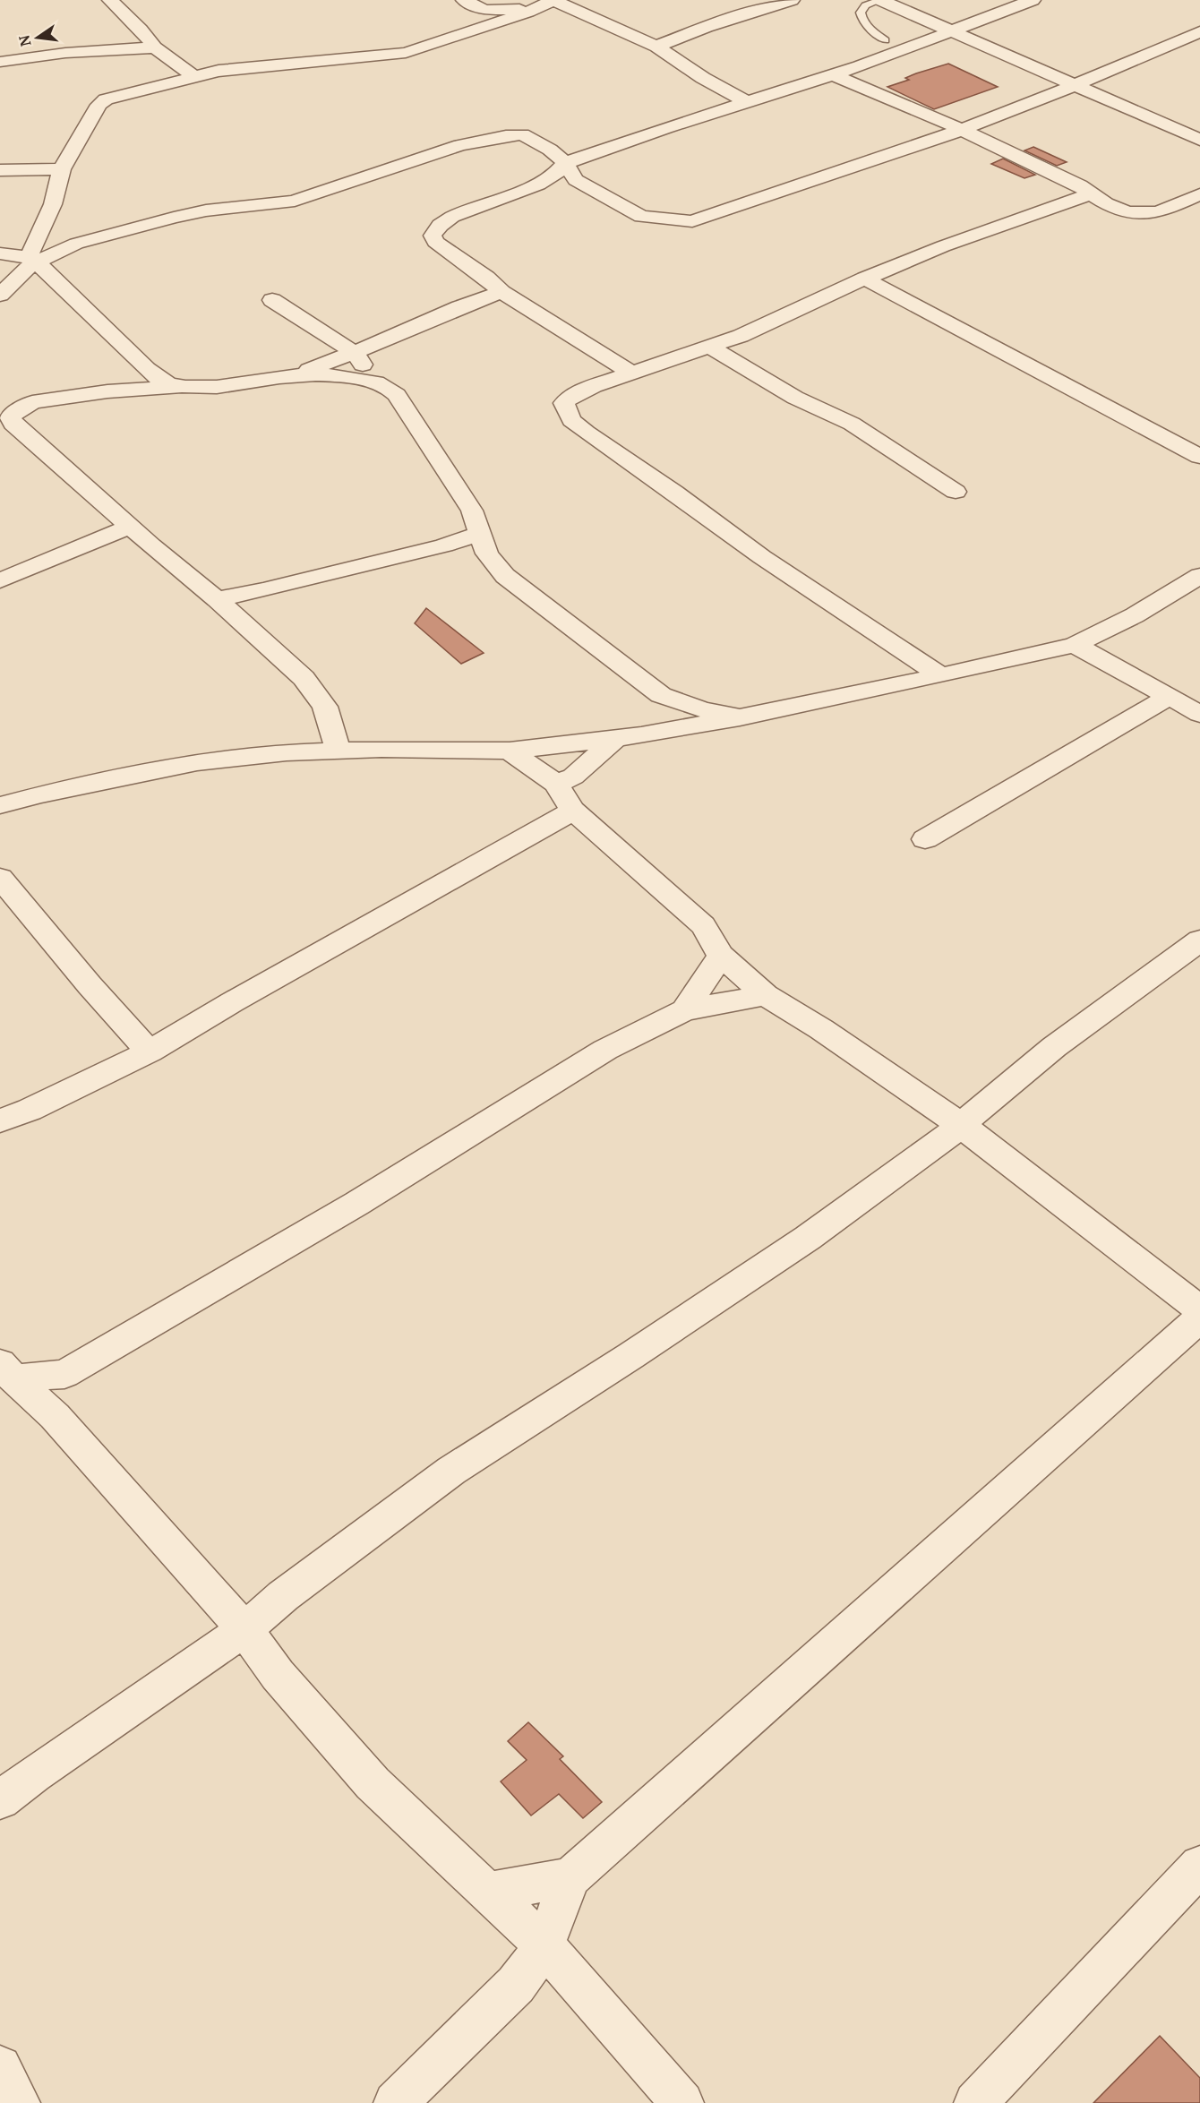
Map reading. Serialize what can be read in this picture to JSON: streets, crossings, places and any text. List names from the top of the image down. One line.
{"north":"left"}
